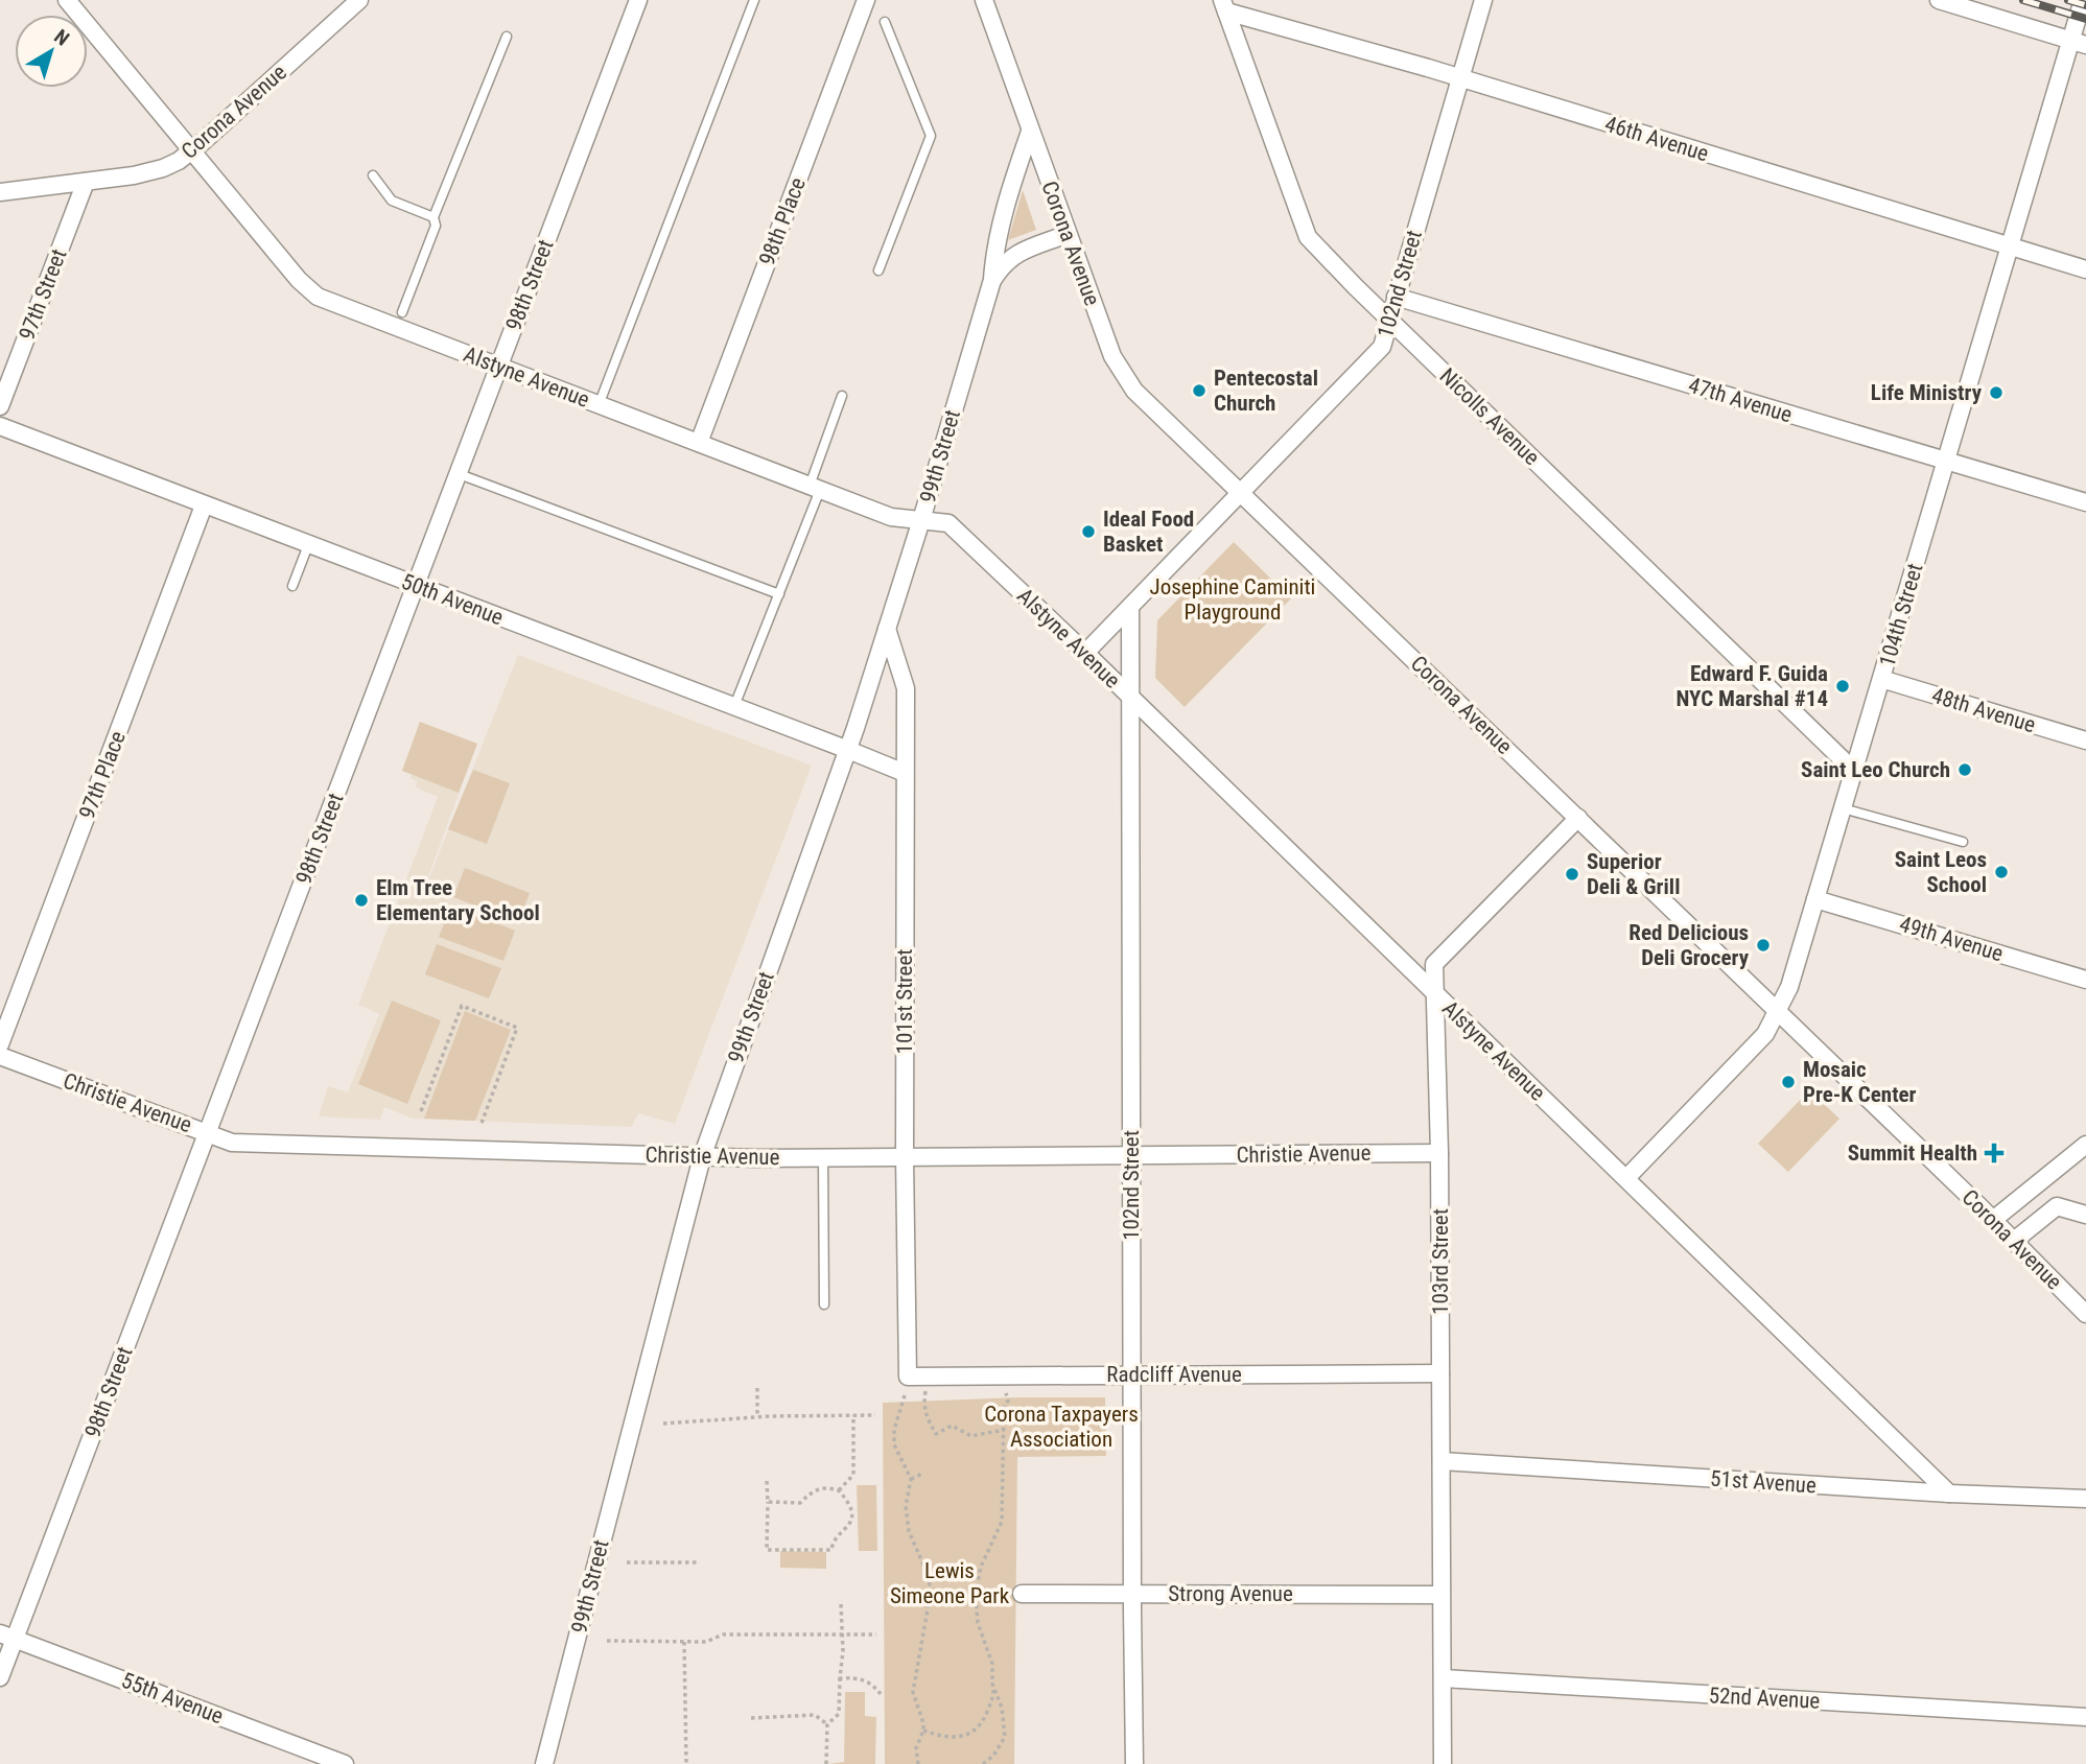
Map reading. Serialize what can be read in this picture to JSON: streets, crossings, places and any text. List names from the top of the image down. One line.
{"streets":{"street":["Corona Avenue","46th Avenue","98th Place","102nd Street","98th Street","97th Street","Alstyne Avenue","47th Avenue","Nicolls Avenue","99th Street","50th Avenue","104th Street","48th Avenue","97th Place","49th Avenue","101st Street","Christie Avenue","103rd Street","Radcliff Avenue","51st Avenue","Strong Avenue","55th Avenue","52nd Avenue"]},"crossings":[["Corona Avenue","102nd Street"],["Corona Avenue","97th Street"],["Corona Avenue","Alstyne Avenue"],["Corona Avenue","99th Street"],["Corona Avenue","104th Street"],["Corona Avenue","103rd Street"],["46th Avenue","102nd Street"],["46th Avenue","Nicolls Avenue"],["46th Avenue","104th Street"],["98th Place","Alstyne Avenue"],["102nd Street","Alstyne Avenue"],["102nd Street","47th Avenue"],["102nd Street","Nicolls Avenue"],["102nd Street","Christie Avenue"],["102nd Street","Radcliff Avenue"],["102nd Street","Strong Avenue"],["98th Street","Alstyne Avenue"],["98th Street","50th Avenue"],["98th Street","Christie Avenue"],["98th Street","55th Avenue"],["Alstyne Avenue","99th Street"],["Alstyne Avenue","104th Street"],["Alstyne Avenue","103rd Street"],["Alstyne Avenue","51st Avenue"],["47th Avenue","104th Street"],["Nicolls Avenue","104th Street"],["99th Street","50th Avenue"],["99th Street","101st Street"],["99th Street","Christie Avenue"],["50th Avenue","97th Place"],["50th Avenue","101st Street"],["104th Street","48th Avenue"],["104th Street","49th Avenue"],["101st Street","Christie Avenue"],["101st Street","Radcliff Avenue"],["Christie Avenue","103rd Street"],["103rd Street","Radcliff Avenue"],["103rd Street","51st Avenue"],["103rd Street","Strong Avenue"],["103rd Street","52nd Avenue"]],"parks":["Josephine Caminiti Playground","Corona Taxpayers Association","Lewis Simeone Park"],"places":{"other":["Pentecostal Church","Life Ministry","Ideal Food Basket","Edward F. Guida NYC Marshal #14","Saint Leo Church","Saint Leos School","Superior Deli & Grill","Elm Tree Elementary School","Red Delicious Deli Grocery","Mosaic Pre-K Center"],"health":["Summit Health"]},"north":"top right"}
